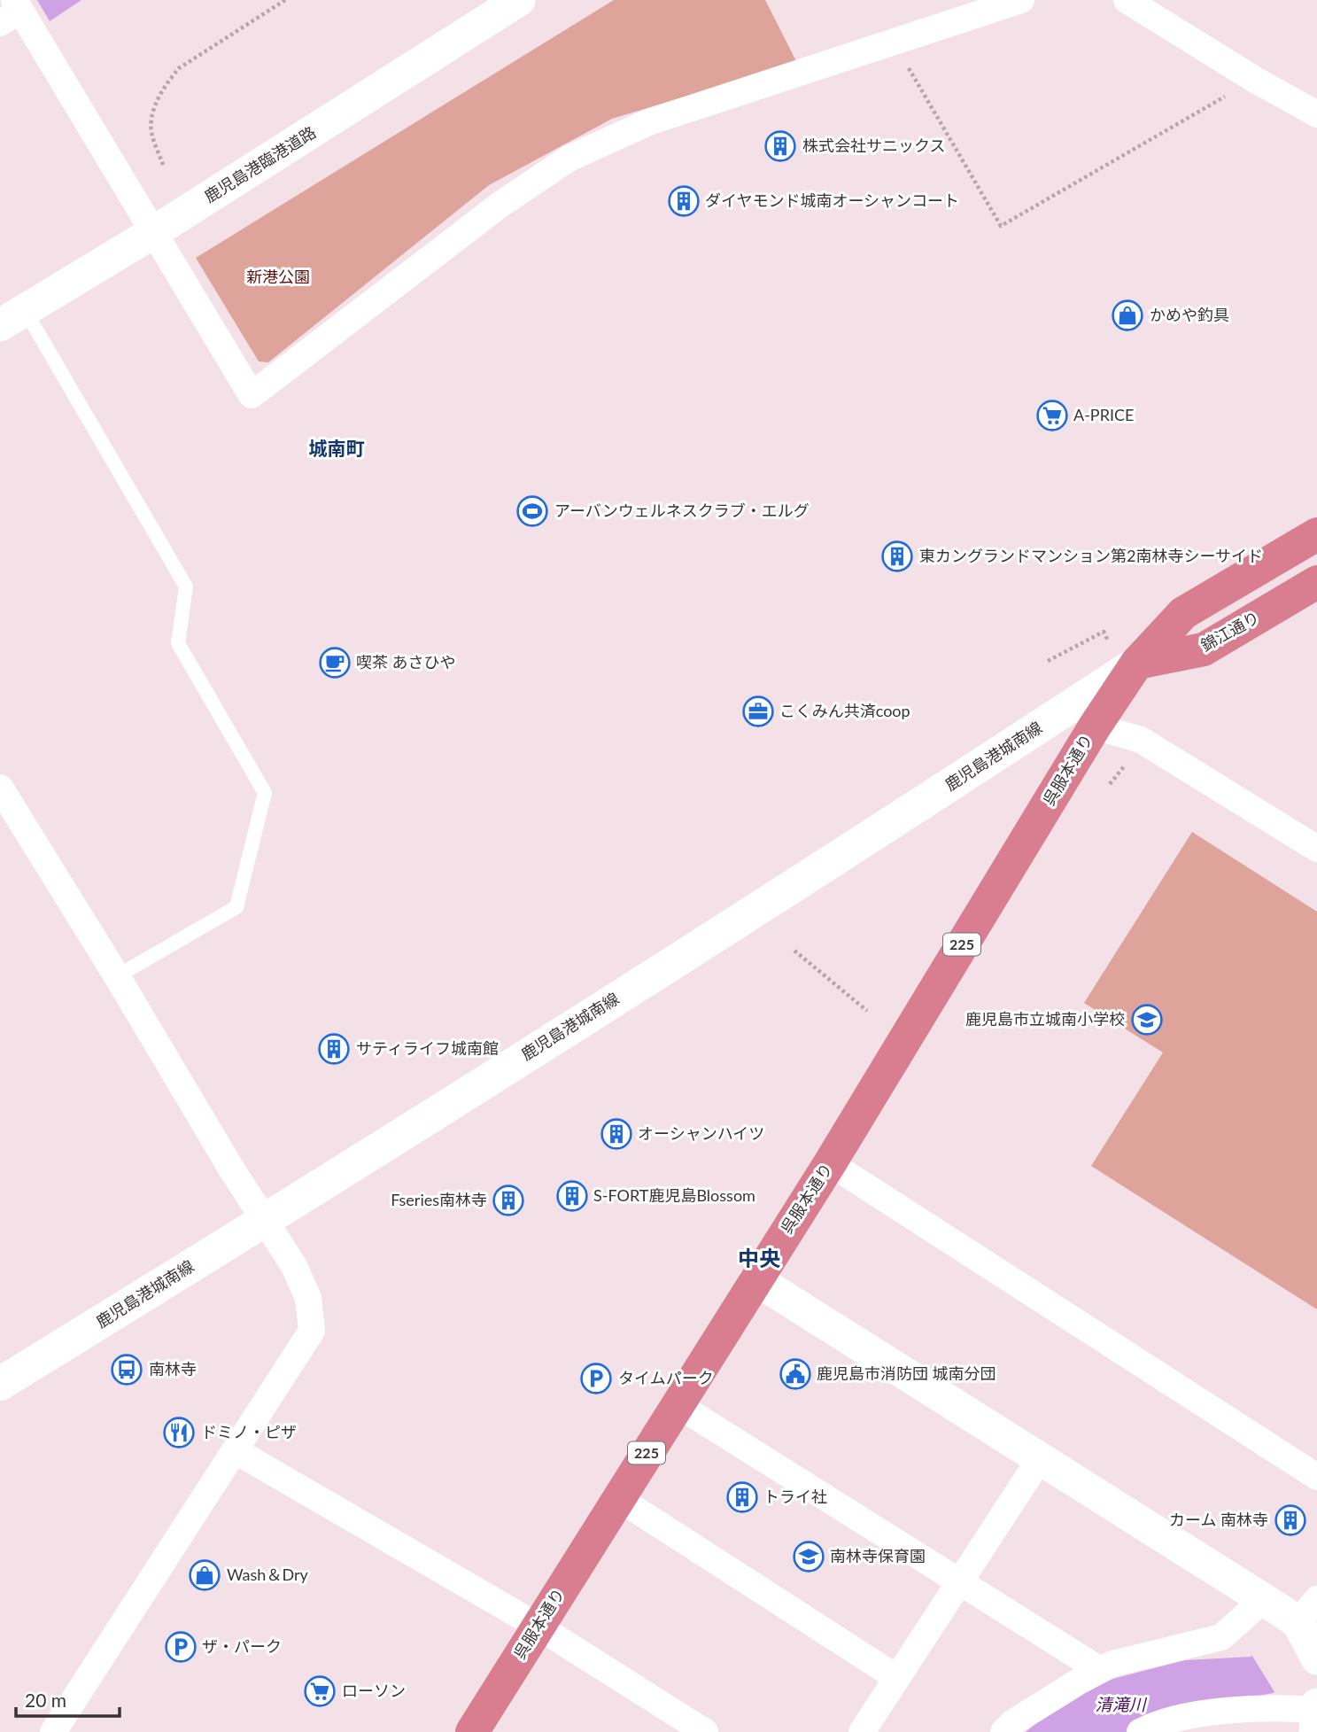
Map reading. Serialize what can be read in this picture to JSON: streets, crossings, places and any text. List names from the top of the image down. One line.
{"streets":{"highway":["錦江通り","呉服本通り","225"],"main road":["鹿児島港城南線"],"street":["鹿児島港臨港道路"]},"crossings":[["錦江通り","鹿児島港城南線"],["錦江通り","呉服本通り"],["錦江通り","225"],["鹿児島港城南線","呉服本通り"],["鹿児島港城南線","225"],["呉服本通り","225"]],"districts":["城南町","中央"],"water":["清滝川"],"parks":["新港公園"],"places":{"building":["株式会社サニックス","ダイヤモンド城南オーシャンコート","東カングランドマンション第2南林寺シーサイド","サティライフ城南館","オーシャンハイツ","S-FORT鹿児島Blossom","Fseries南林寺","トライ社","カーム 南林寺"],"shop":["かめや釣具","Wash＆Dry"],"supermarket":["A-PRICE","ローソン"],"sports":["アーバンウェルネスクラブ・エルグ"],"cafe":["喫茶 あさひや"],"office":["こくみん共済coop"],"school or university":["鹿児島市立城南小学校","南林寺保育園"],"bus stop":["南林寺"],"public building":["鹿児島市消防団 城南分団"],"parking":["タイムパーク","ザ・パーク"],"restaurant":["ドミノ・ピザ"]},"scale_bar":"20 m"}
